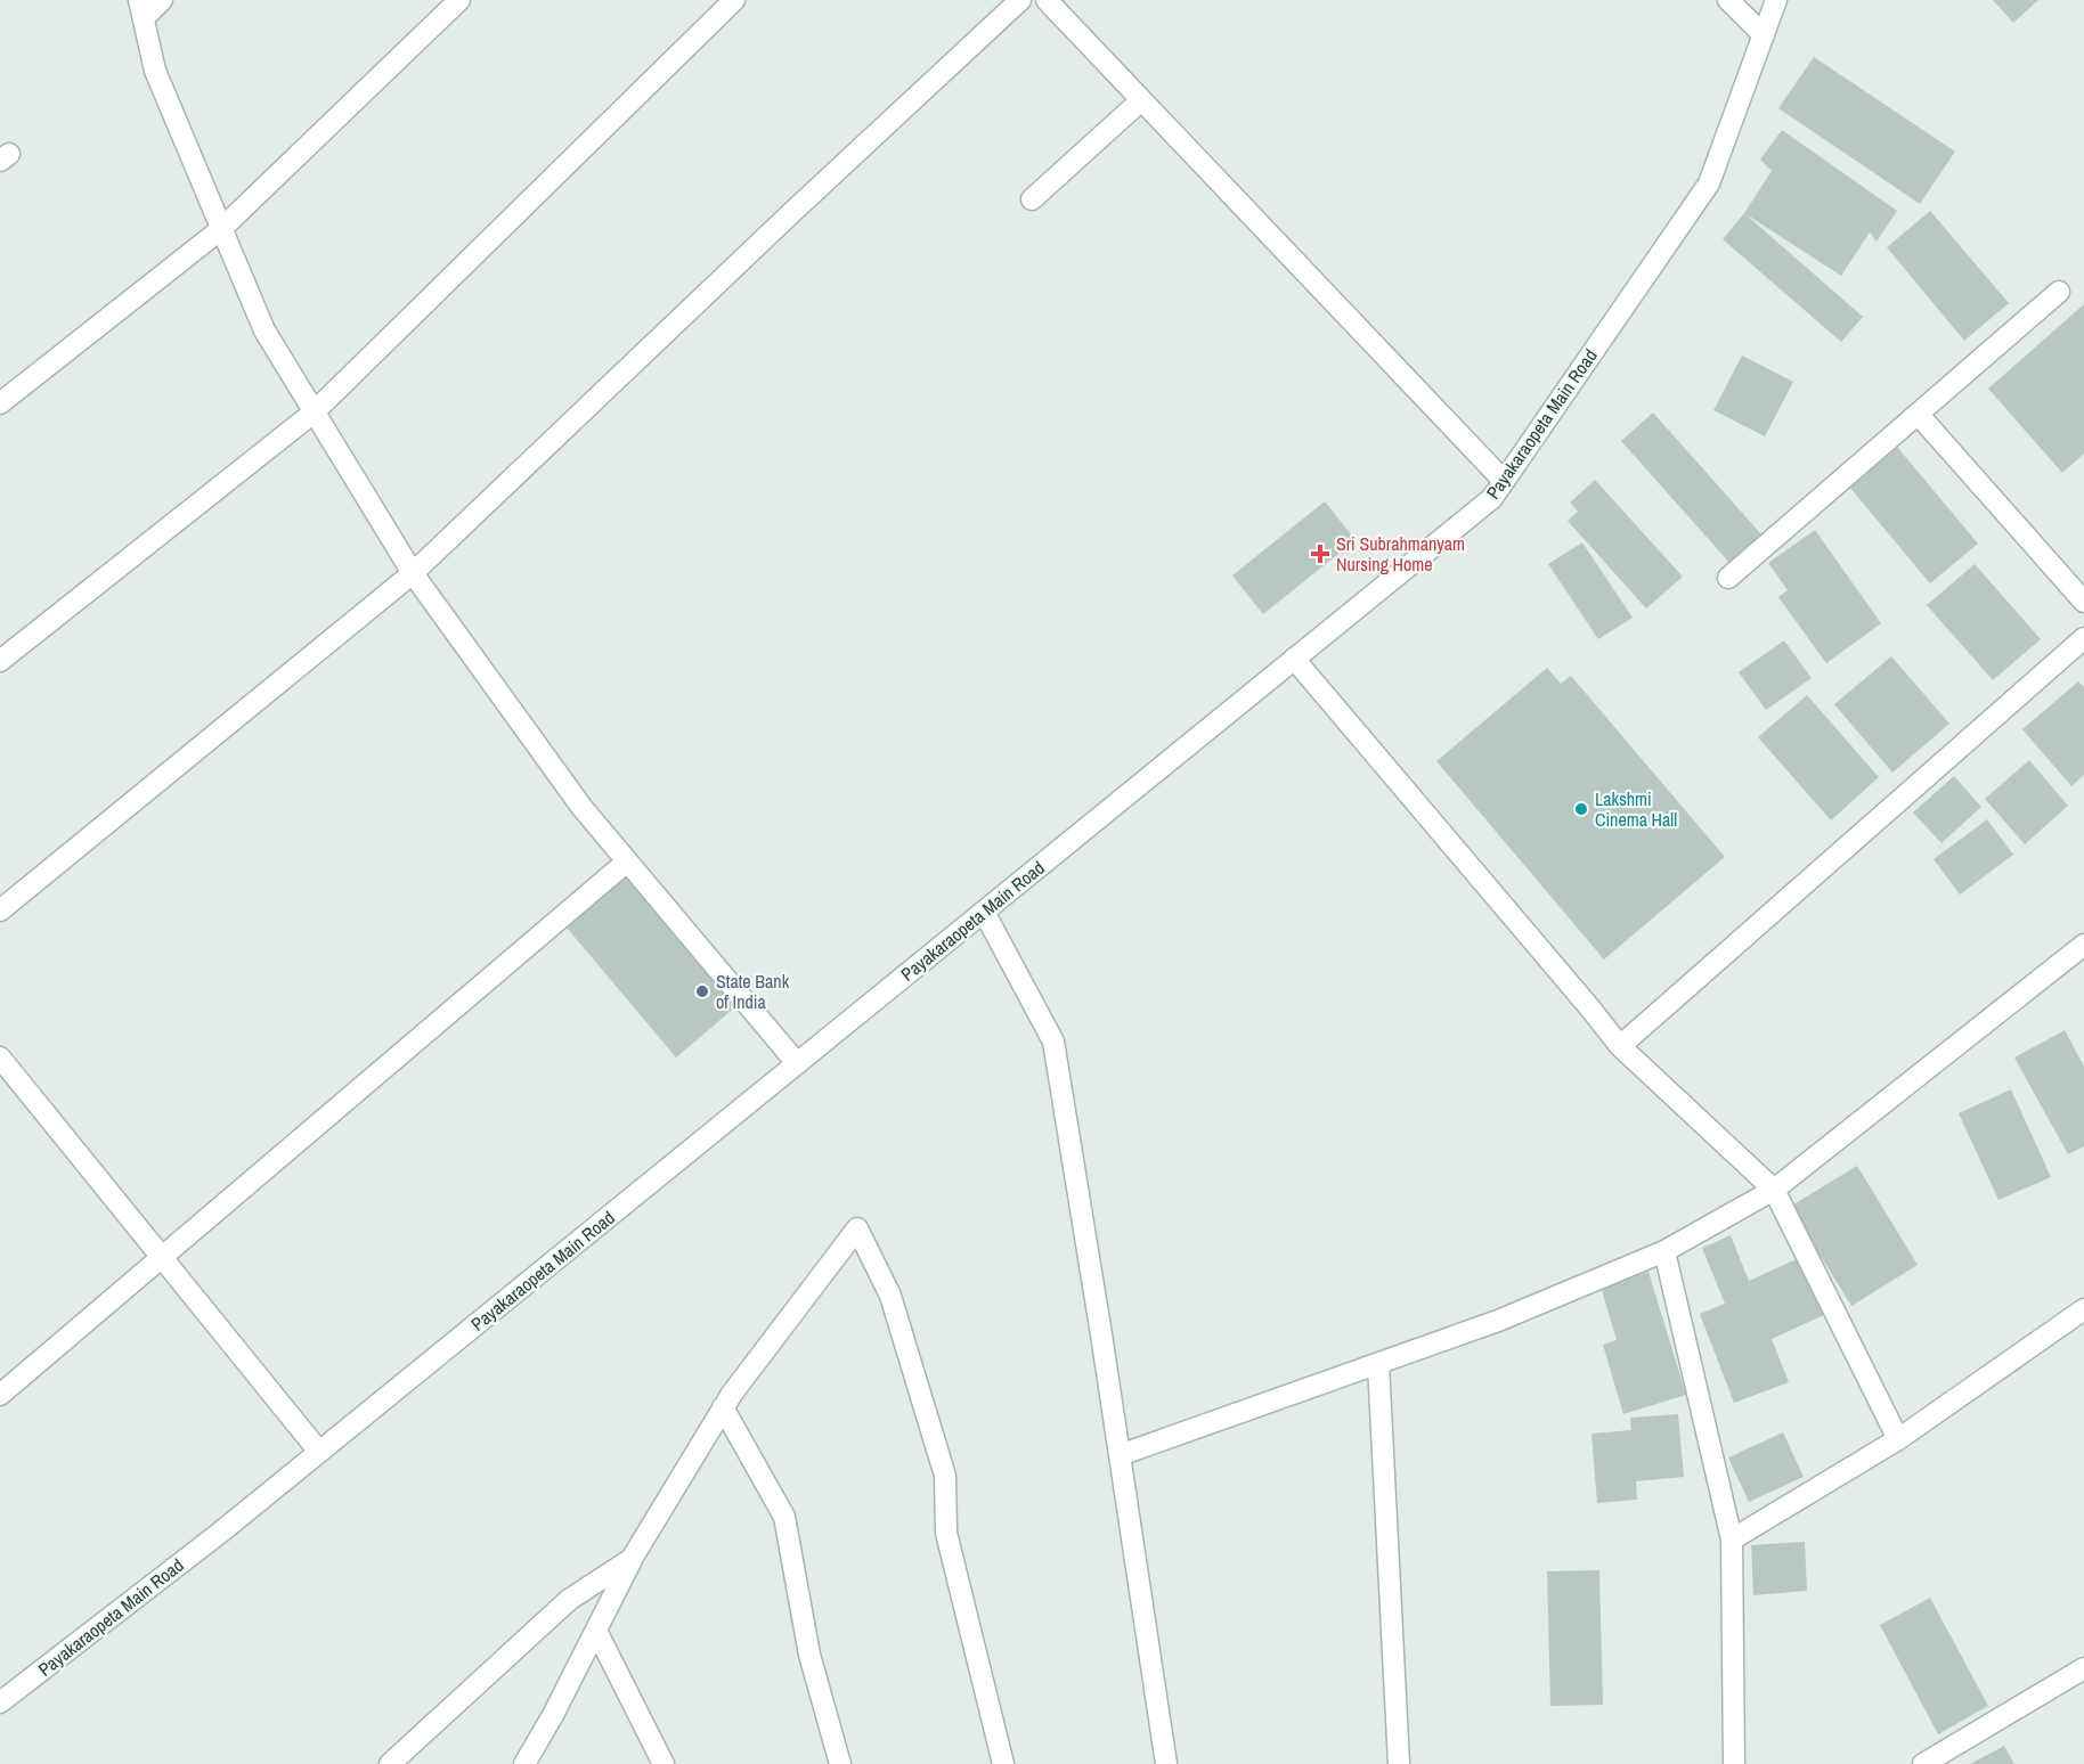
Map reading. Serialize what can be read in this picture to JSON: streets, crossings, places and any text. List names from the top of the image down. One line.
{"streets":{"street":["Payakaraopeta Main Road"]},"places":{"health":["Sri Subrahmanyam Nursing Home"],"other":["Lakshmi Cinema Hall","State Bank of India"]}}
